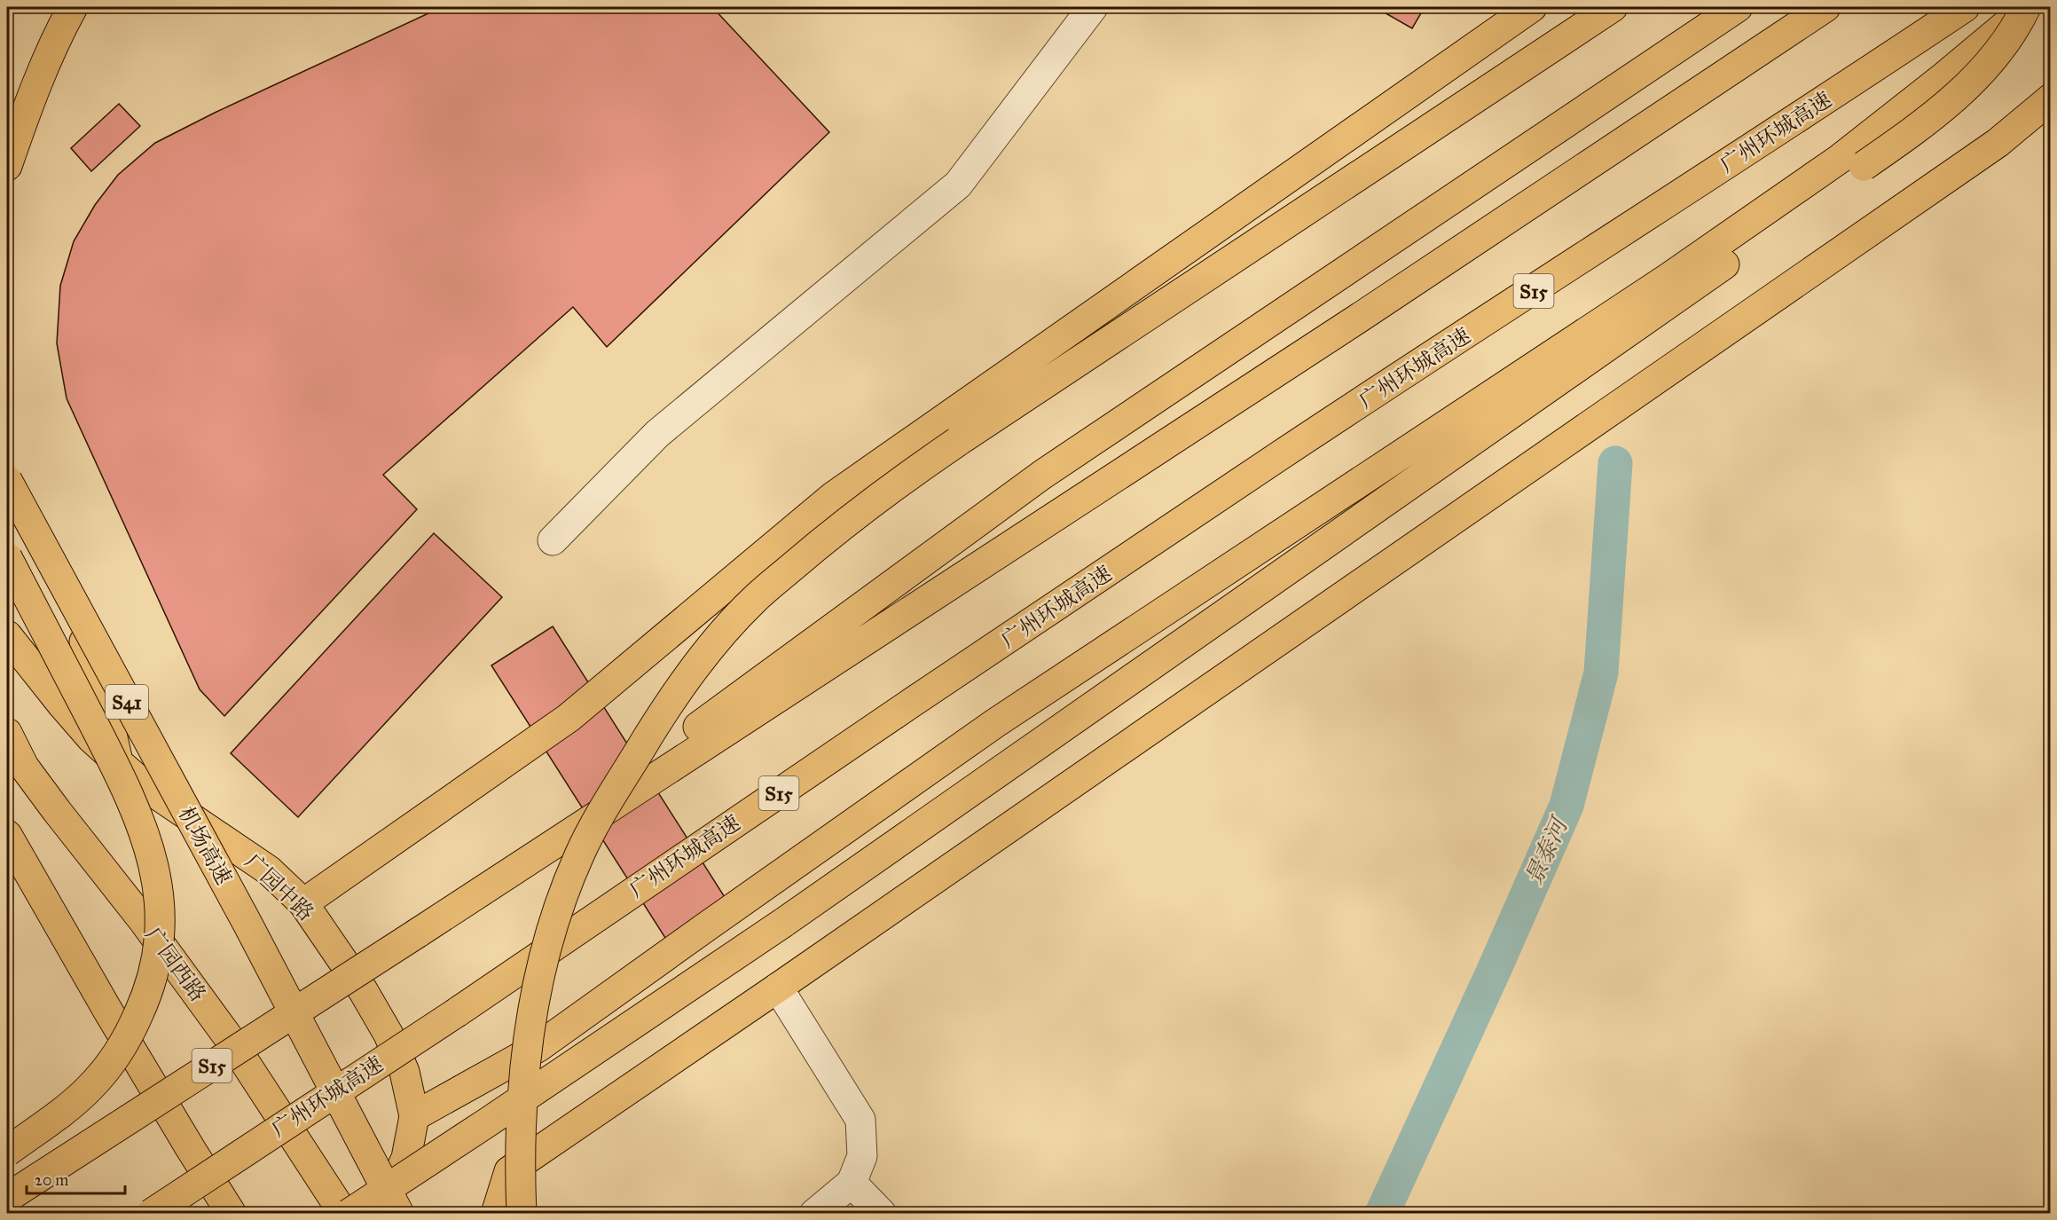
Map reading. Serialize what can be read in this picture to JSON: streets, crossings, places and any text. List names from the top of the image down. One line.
{"streets":{"main road":["广州环城高速","S15","S41","机场高速","广园中路","广园西路"]},"water":["景泰河"],"scale_bar":"20 m"}
